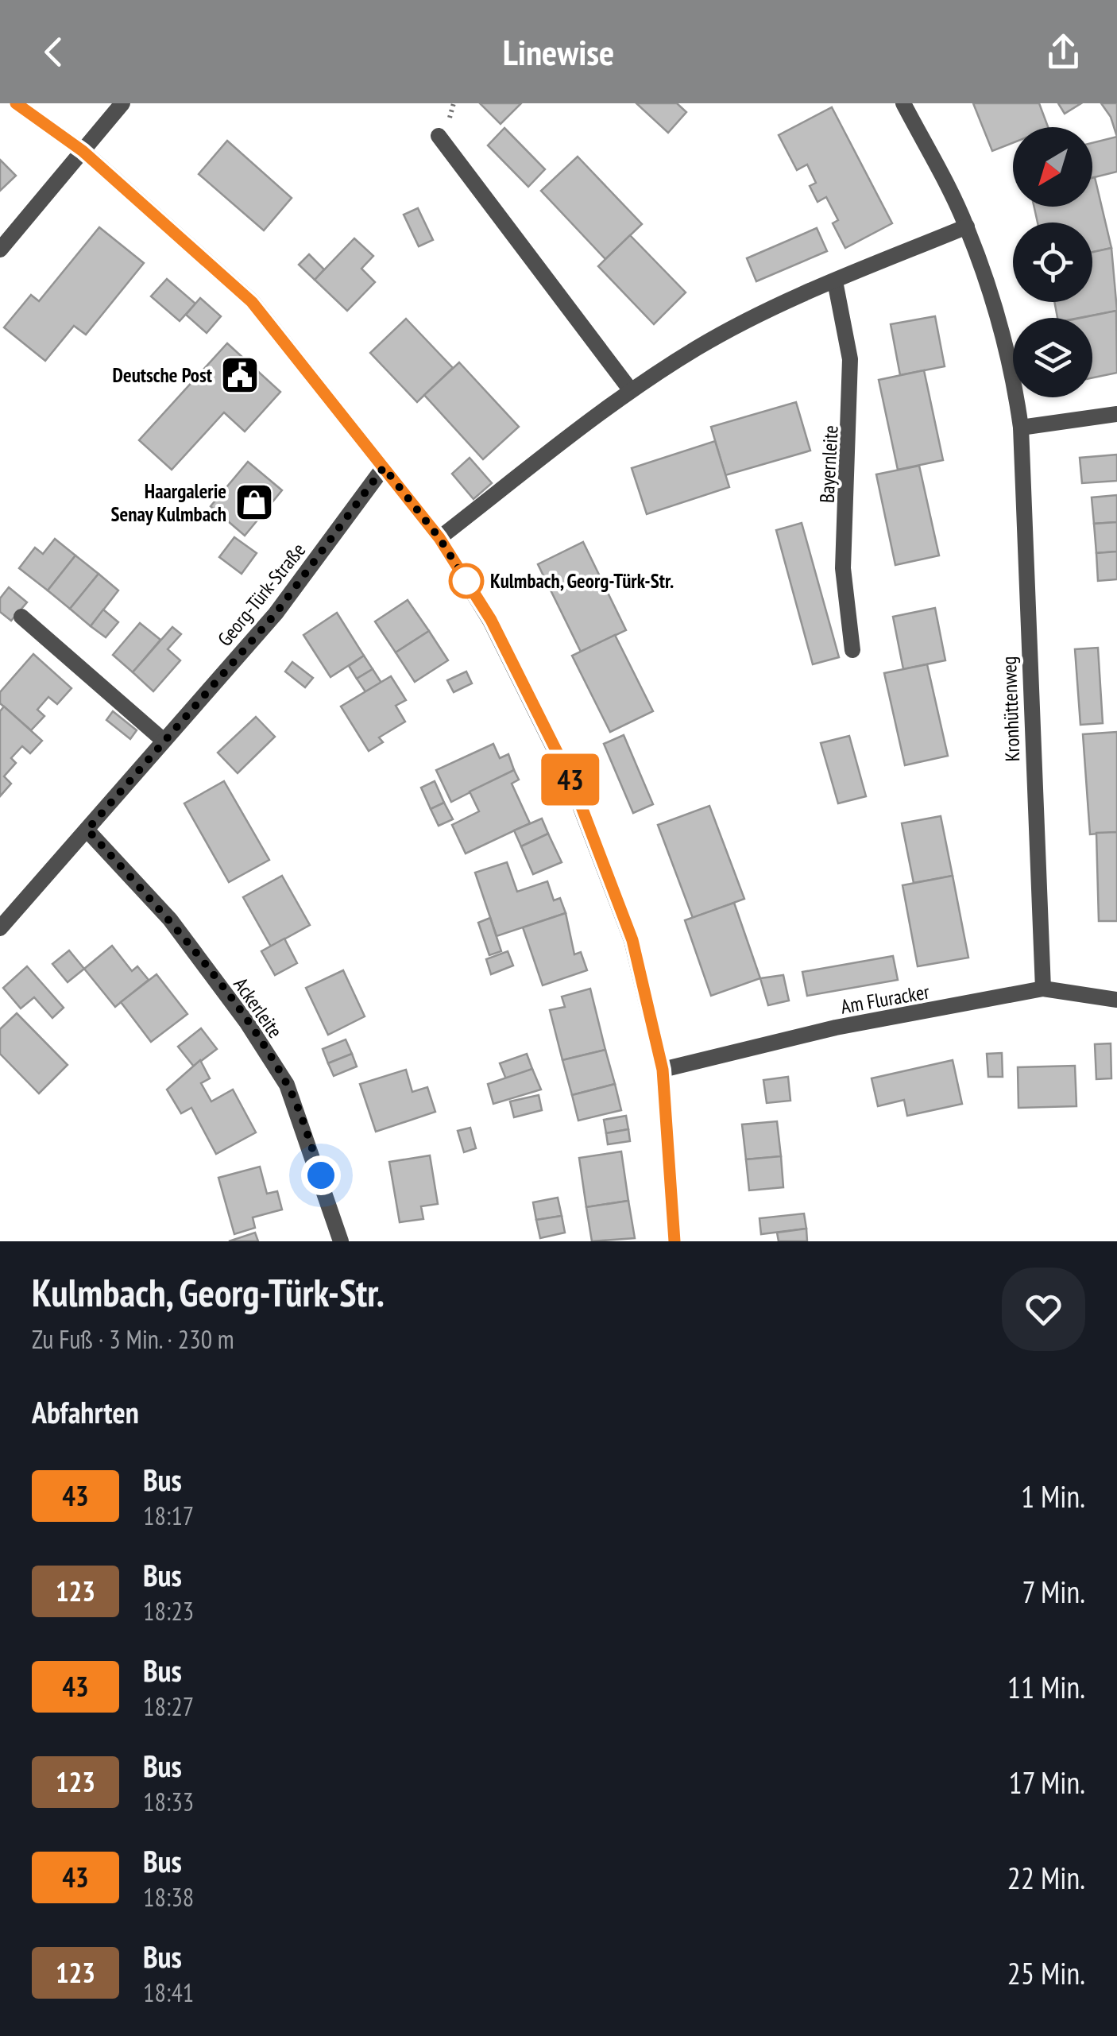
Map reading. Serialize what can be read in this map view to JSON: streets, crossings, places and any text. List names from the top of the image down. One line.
{"streets":{"street":["Bayernleite","Georg-Türk-Straße","Kronhüttenweg","Am Fluracker","Ackerleite"]},"crossings":[["Georg-Türk-Straße","Ackerleite"],["Kronhüttenweg","Am Fluracker"]],"places":{"public building":["Deutsche Post"],"shop":["Haargalerie Senay Kulmbach"],"other":["Kulmbach, Georg-Türk-Str."]},"lines":["bus line 43"],"north":"bottom left","page":{"header":"Linewise","on_map":"43","heading":[["Kulmbach, Georg-Türk-Str.","Zu Fuß · 3 Min. · 230 m"],"Abfahrten"],"list":[{"mark":"43","name":"Bus","note":"18:17","value":"1 Min."},{"mark":"123","name":"Bus","note":"18:23","value":"7 Min."},{"mark":"43","name":"Bus","note":"18:27","value":"11 Min."},{"mark":"123","name":"Bus","note":"18:33","value":"17 Min."},{"mark":"43","name":"Bus","note":"18:38","value":"22 Min."},{"mark":"123","name":"Bus","note":"18:41","value":"25 Min."}]}}
